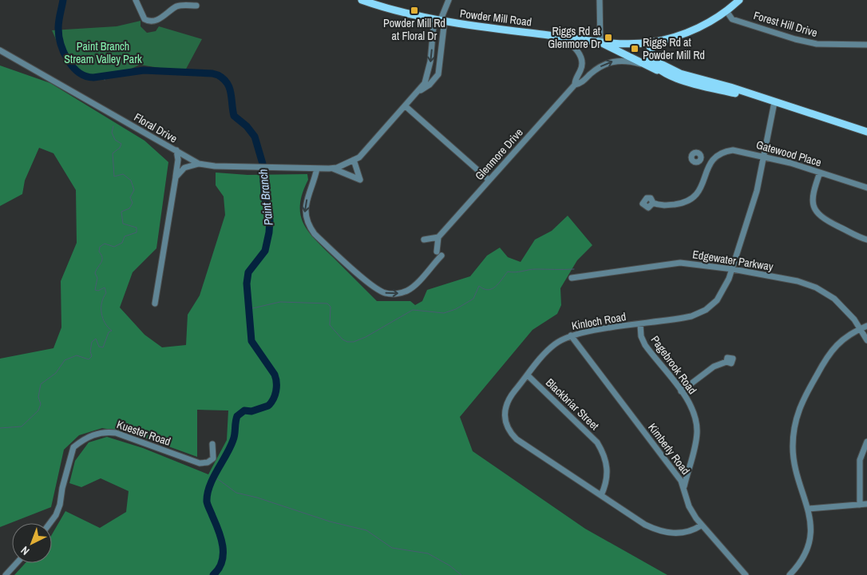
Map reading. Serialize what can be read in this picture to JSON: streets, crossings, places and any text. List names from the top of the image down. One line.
{"streets":{"main road":["Powder Mill Road"],"street":["Forest Hill Drive","Floral Drive","Gatewood Place","Glenmore Drive","Edgewater Parkway","Kinloch Road","Pagebrook Road","Blackbriar Street","Kuester Road","Kimberly Road"]},"crossings":[["Powder Mill Road","Forest Hill Drive"],["Powder Mill Road","Floral Drive"],["Gatewood Place","Kinloch Road"],["Edgewater Parkway","Kinloch Road"],["Kinloch Road","Pagebrook Road"],["Kinloch Road","Blackbriar Street"],["Kinloch Road","Kimberly Road"],["Pagebrook Road","Kimberly Road"]],"water":["Paint Branch"],"parks":["Paint Branch Stream Valley Park"],"places":{"transit":["Powder Mill Rd at Floral Dr","Riggs Rd at Glenmore Dr","Riggs Rd at Powder Mill Rd"]},"north":"bottom left"}
